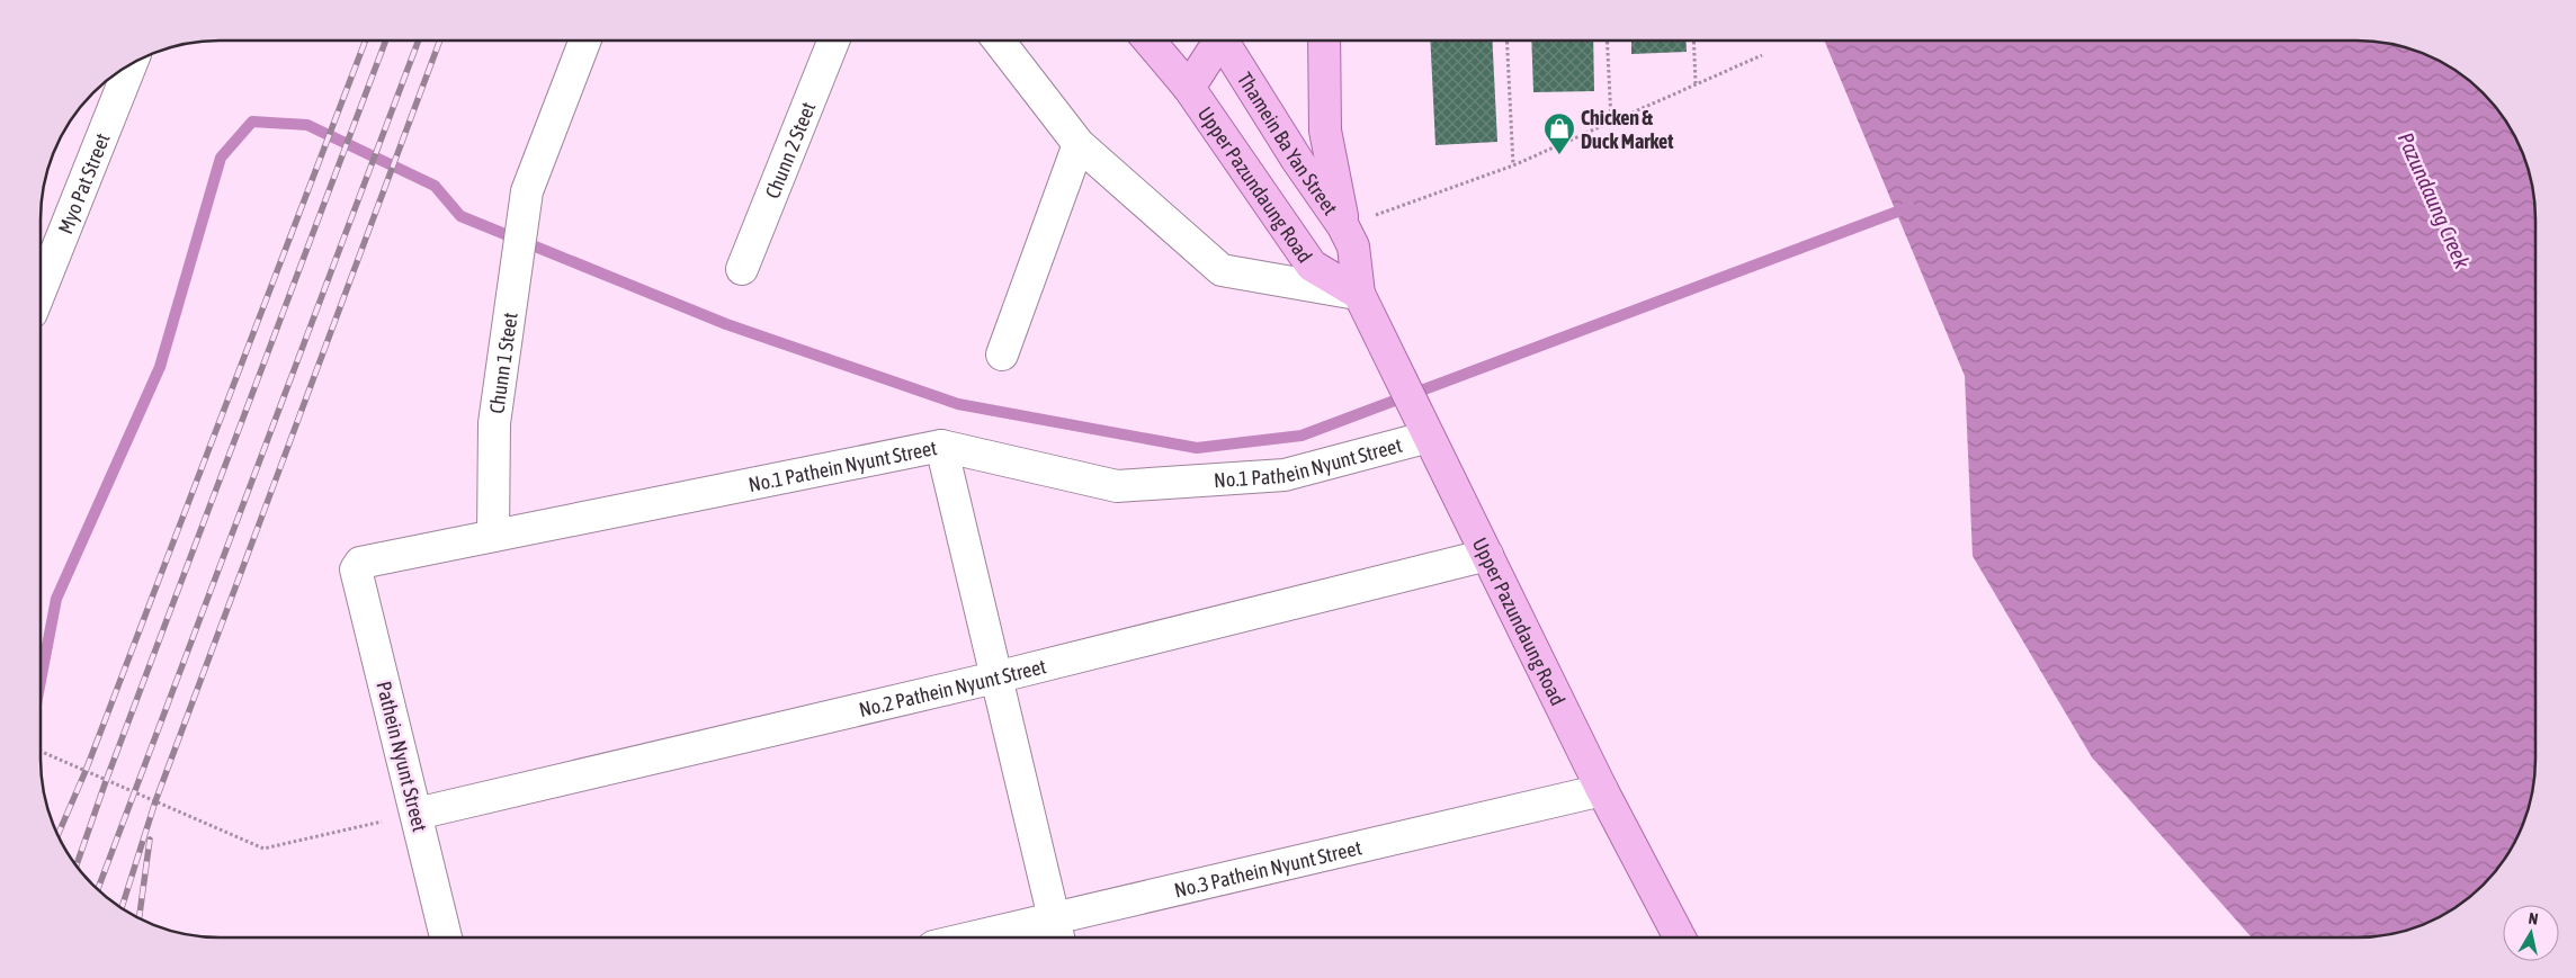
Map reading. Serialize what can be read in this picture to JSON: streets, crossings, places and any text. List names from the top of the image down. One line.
{"streets":{"main road":["Thamein Ba Yan Street","Upper Pazundaung Road"],"street":["Chunn 2 Steet","Myo Pat Street","Chunn 1 Steet","No.1 Pathein Nyunt Street","No.2 Pathein Nyunt Street","Pathein Nyunt Street","No.3 Pathein Nyunt Street"]},"crossings":[["Thamein Ba Yan Street","Upper Pazundaung Road"],["Upper Pazundaung Road","No.1 Pathein Nyunt Street"],["Upper Pazundaung Road","No.2 Pathein Nyunt Street"],["Upper Pazundaung Road","No.3 Pathein Nyunt Street"],["Chunn 1 Steet","No.1 Pathein Nyunt Street"],["No.1 Pathein Nyunt Street","Pathein Nyunt Street"],["No.2 Pathein Nyunt Street","Pathein Nyunt Street"]],"water":["Pazundaung Creek"],"places":{"shop":["Chicken & Duck Market"]},"north":"top"}
